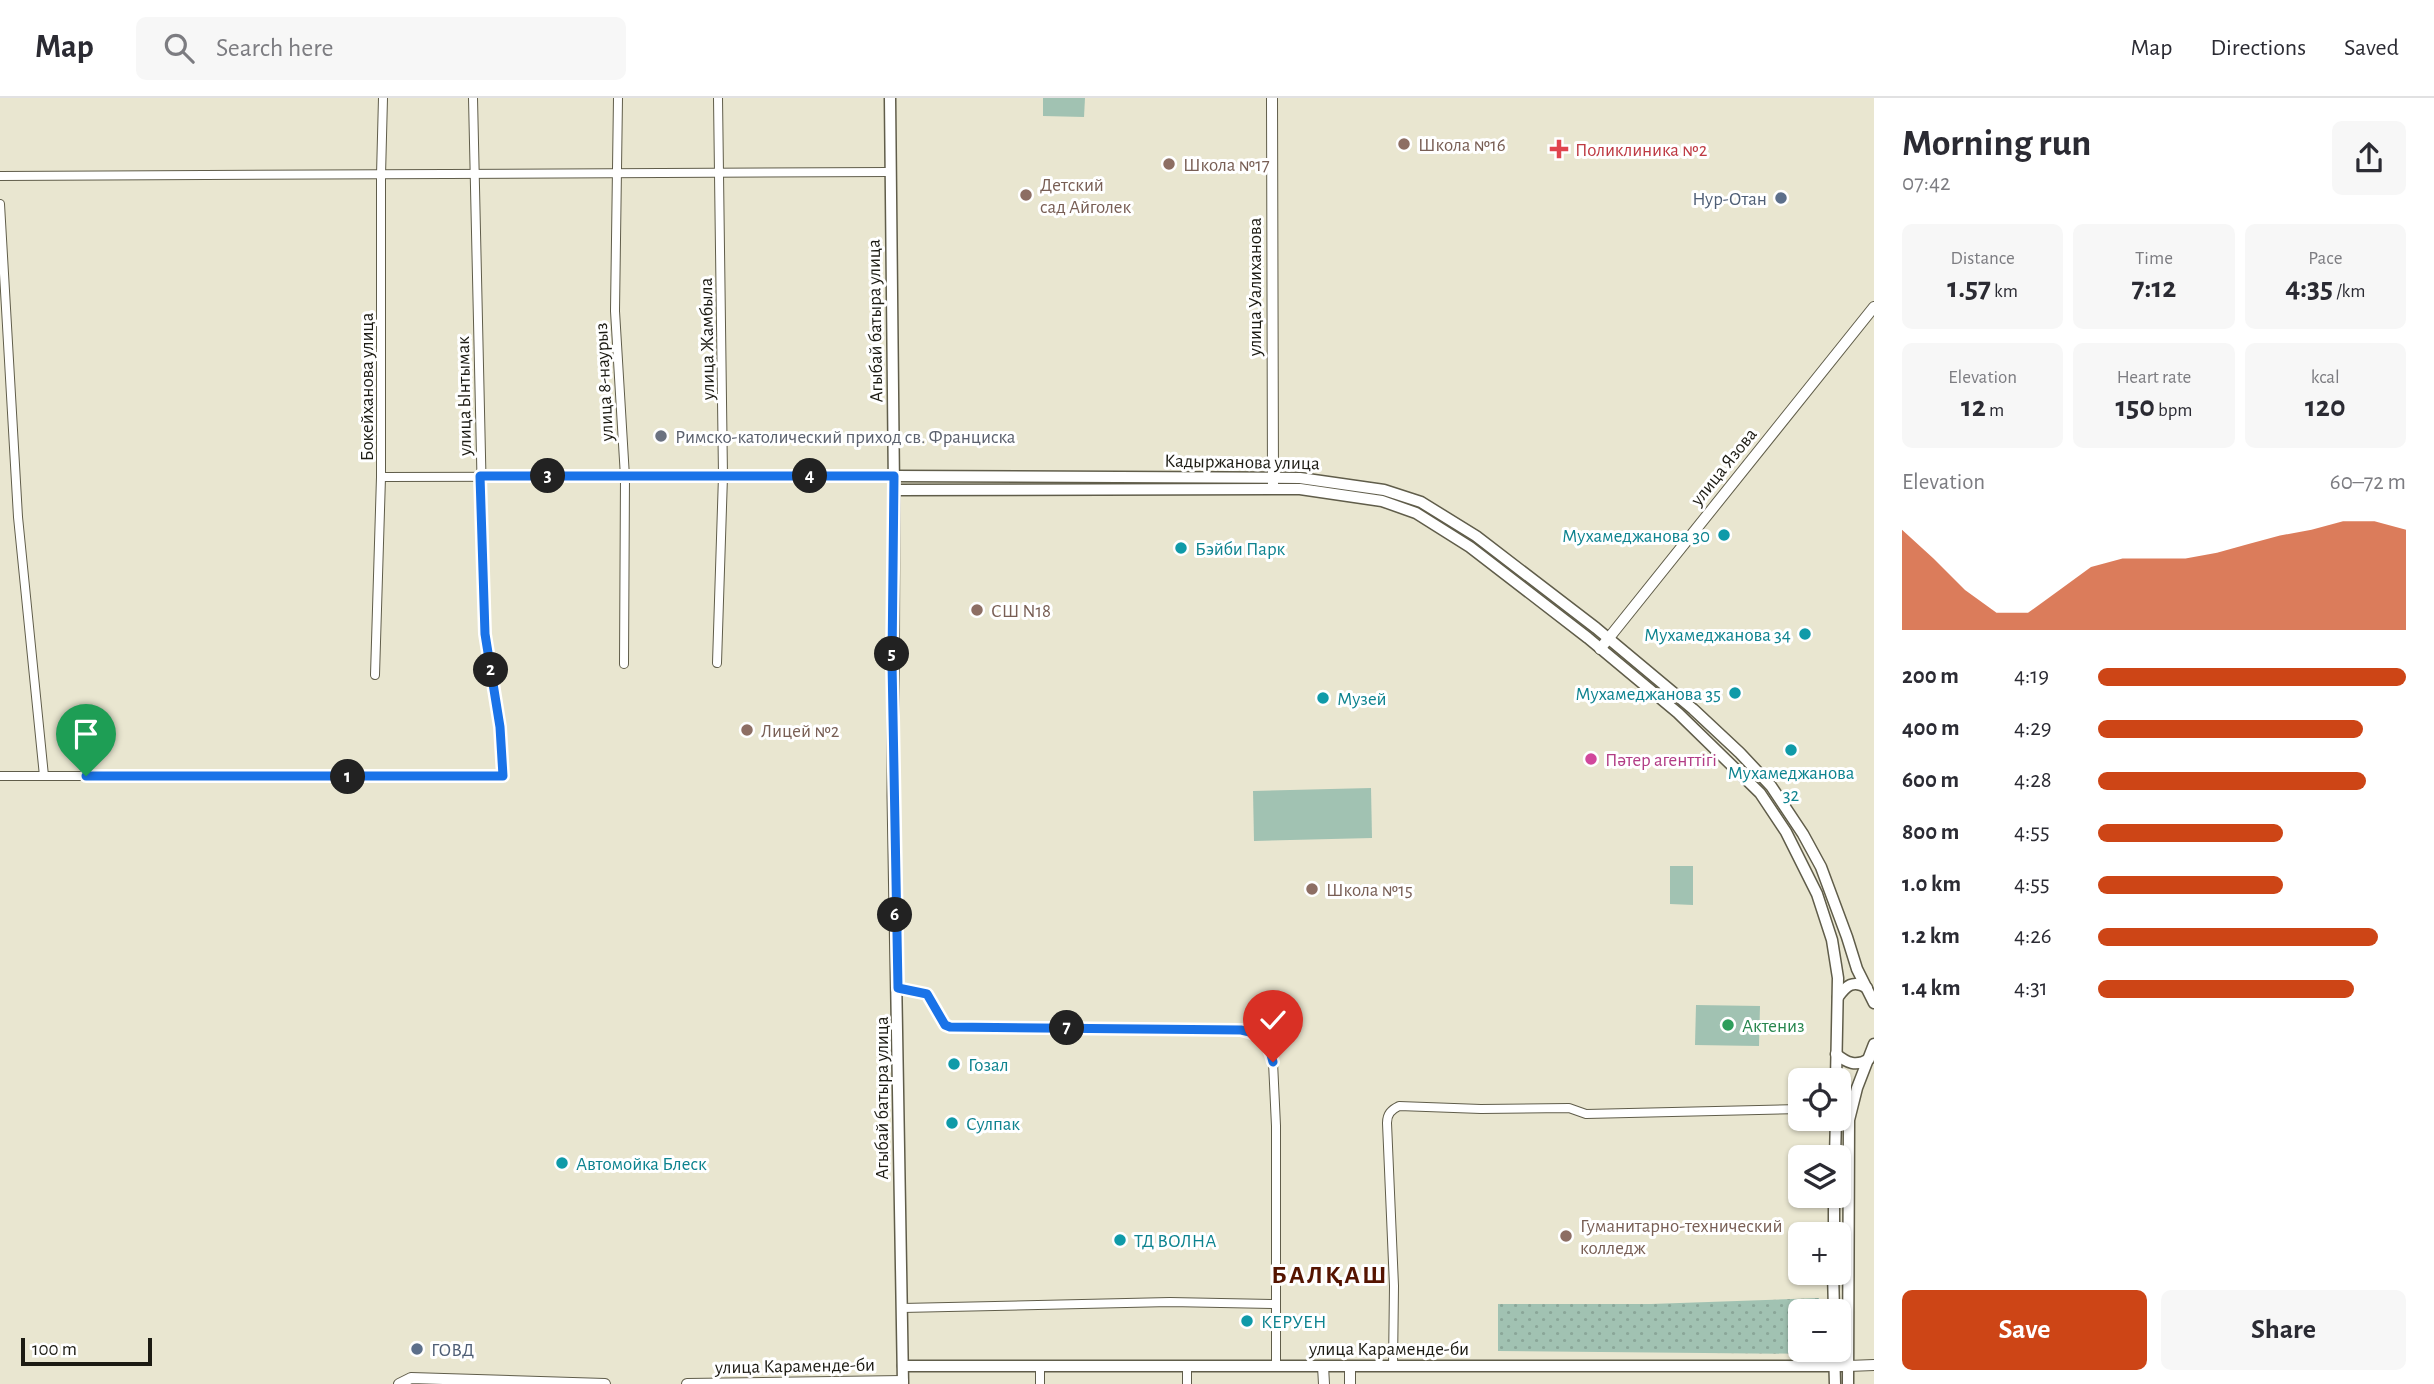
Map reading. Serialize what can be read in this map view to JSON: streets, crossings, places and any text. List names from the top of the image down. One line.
{"streets":{"main road":["Агыбай батыра улица","Кадыржанова улица","улица Караменде-би"],"street":["улица Уалиханова","улица Жамбыла","улица 8-наурыз","Бокейханова улица","улица Ынтымак","улица Язова"]},"crossings":[["улица Уалиханова","Кадыржанова улица"],["Агыбай батыра улица","Кадыржанова улица"],["Агыбай батыра улица","улица Караменде-би"],["улица Жамбыла","Кадыржанова улица"],["улица 8-наурыз","Кадыржанова улица"],["Бокейханова улица","Кадыржанова улица"],["улица Ынтымак","Кадыржанова улица"],["Кадыржанова улица","улица Язова"]],"districts":["БАЛҚАШ"],"places":{"other":["Школа №16","Школа №17","Детский сад Айголек","Нур-Отан","Римско-католический приход св. Франциска","Мухамеджанова 30","Бэйби Парк","СШ N18","Мухамеджанова 34","Мухамеджанова 35","Музей","Лицей №2","Мухамеджанова 32","Пәтер агенттігі","Школа №15","Актениз","Гозал","Сулпак","Автомойка Блеск","Гуманитарно-технический колледж","ТД ВОЛНА","КЕРУЕН","ГОВД"],"health":["Поликлиника №2"]},"scale_bar":"100 m","page":{"header":"Map","search":"Search here","nav":["Map","Directions","Saved"],"heading":["Morning run","07:42"],"stats":[["Distance","1.57 km"],["Time","7:12"],["Pace","4:35 /km"],["Elevation","12 m"],["Heart rate","150 bpm"],["kcal","120"]],"chart":["Elevation","60–72 m"],"pins":["3","4","5","2","1","6","7"],"list":[{"name":"200 m","note":"4:19"},{"name":"400 m","note":"4:29"},{"name":"600 m","note":"4:28"},{"name":"800 m","note":"4:55"},{"name":"1.0 km","note":"4:55"},{"name":"1.2 km","note":"4:26"},{"name":"1.4 km","note":"4:31"}],"map_buttons":["+","−"],"buttons":["Save","Share"],"scale":"100 m"}}
